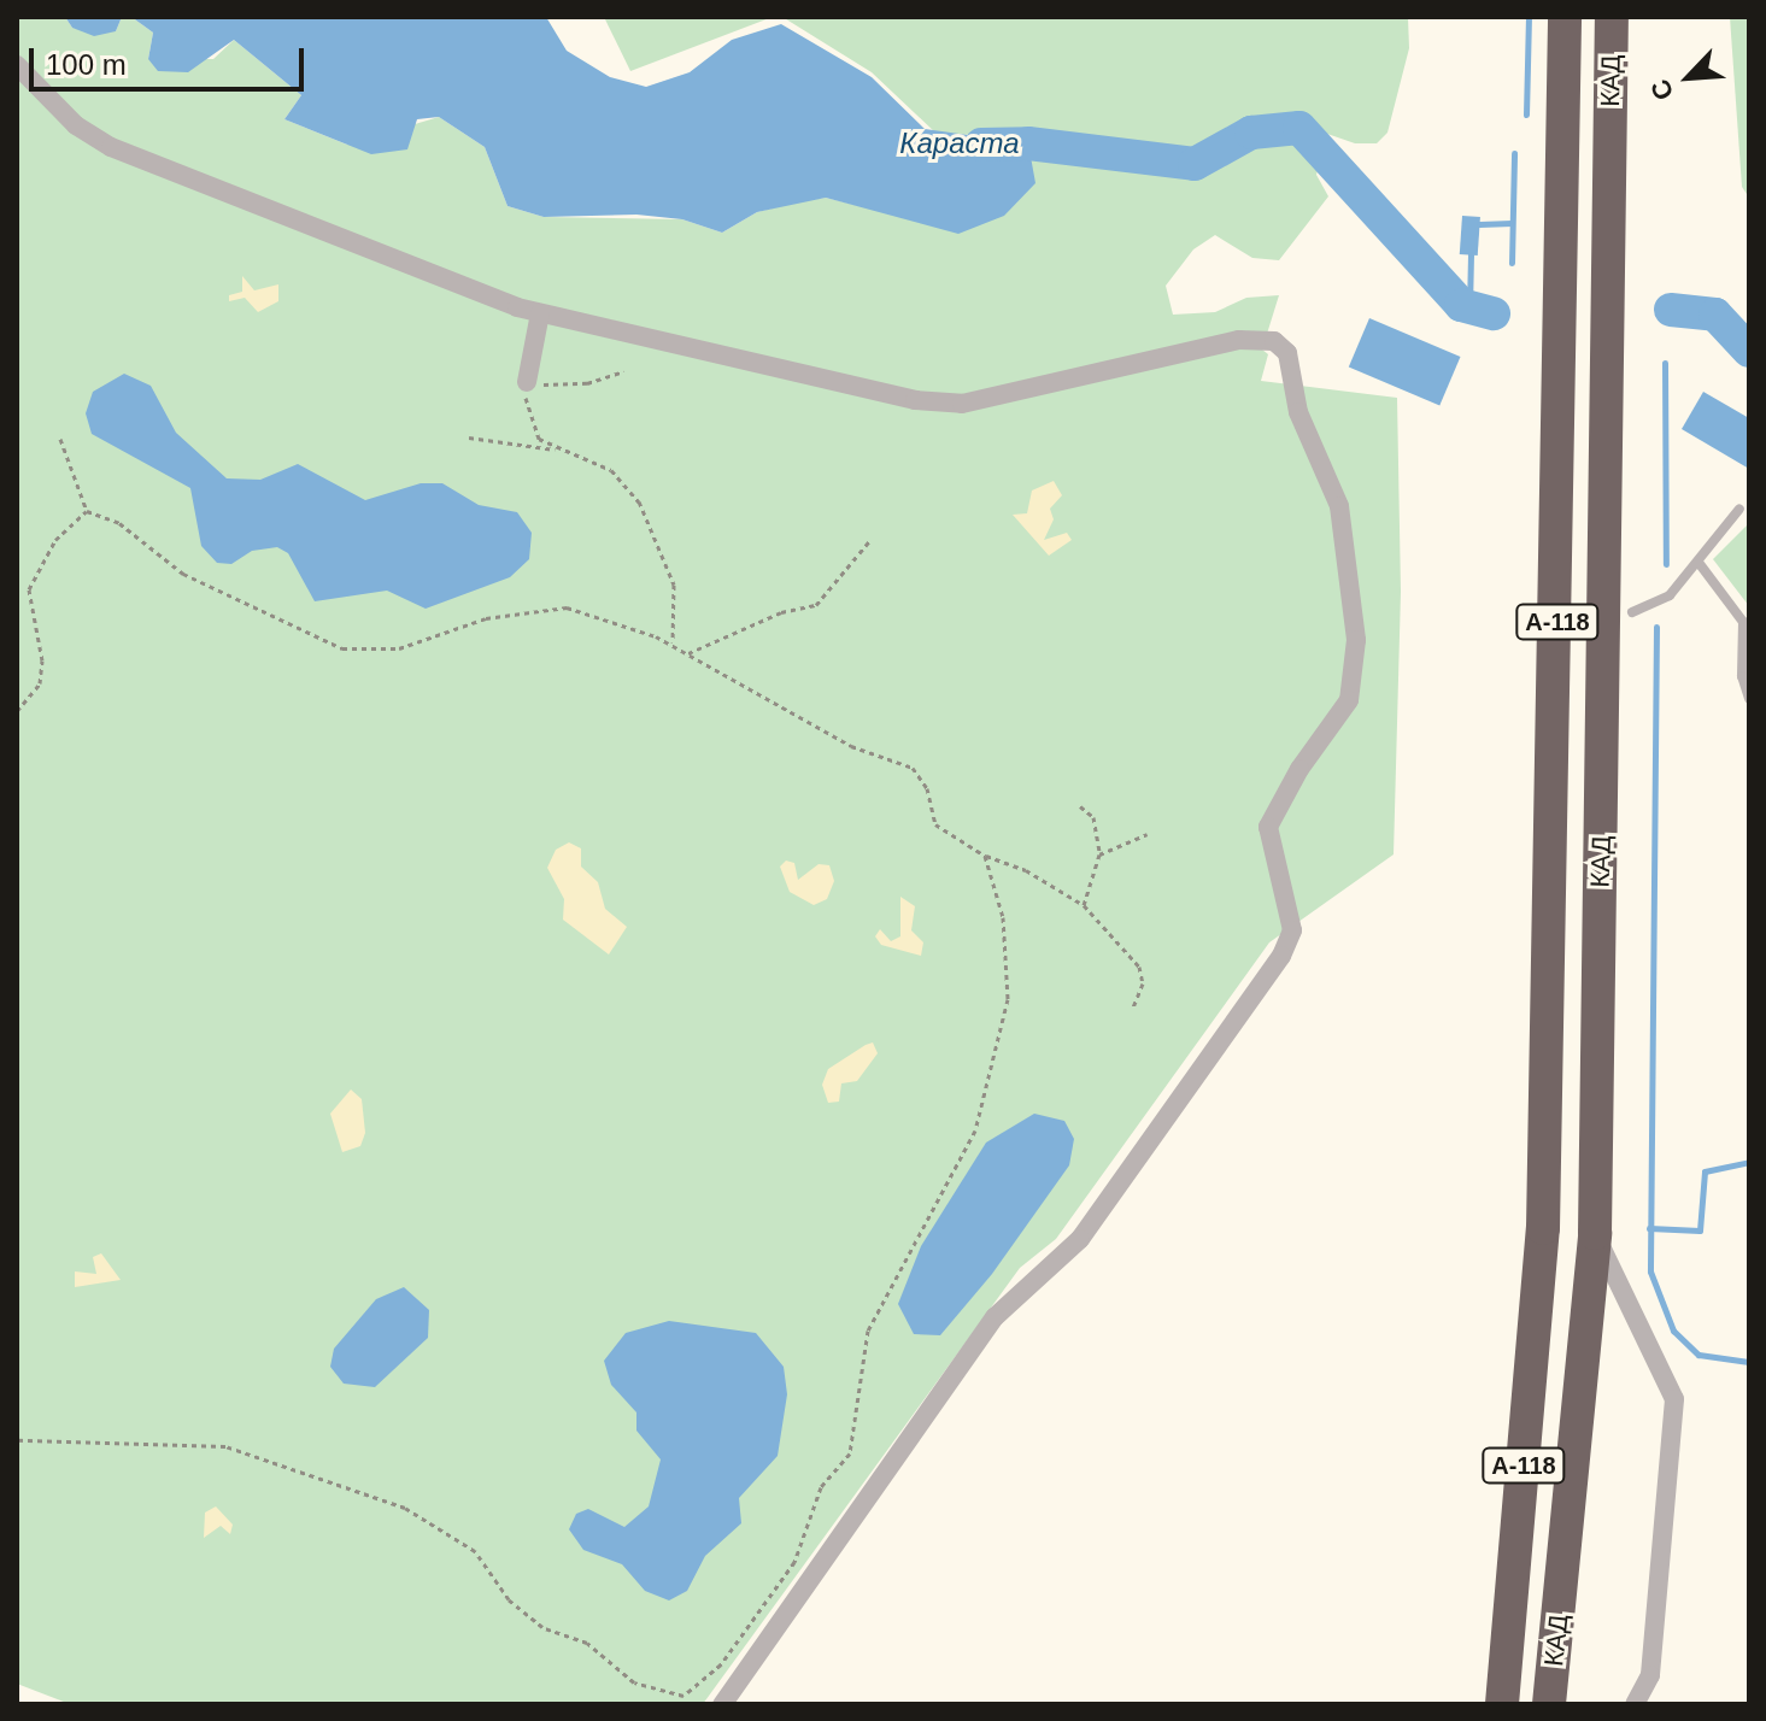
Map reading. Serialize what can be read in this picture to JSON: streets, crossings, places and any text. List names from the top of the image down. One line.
{"streets":{"highway":["КАД","А-118"]},"water":["Караста"],"scale_bar":"100 m","north":"bottom left"}
